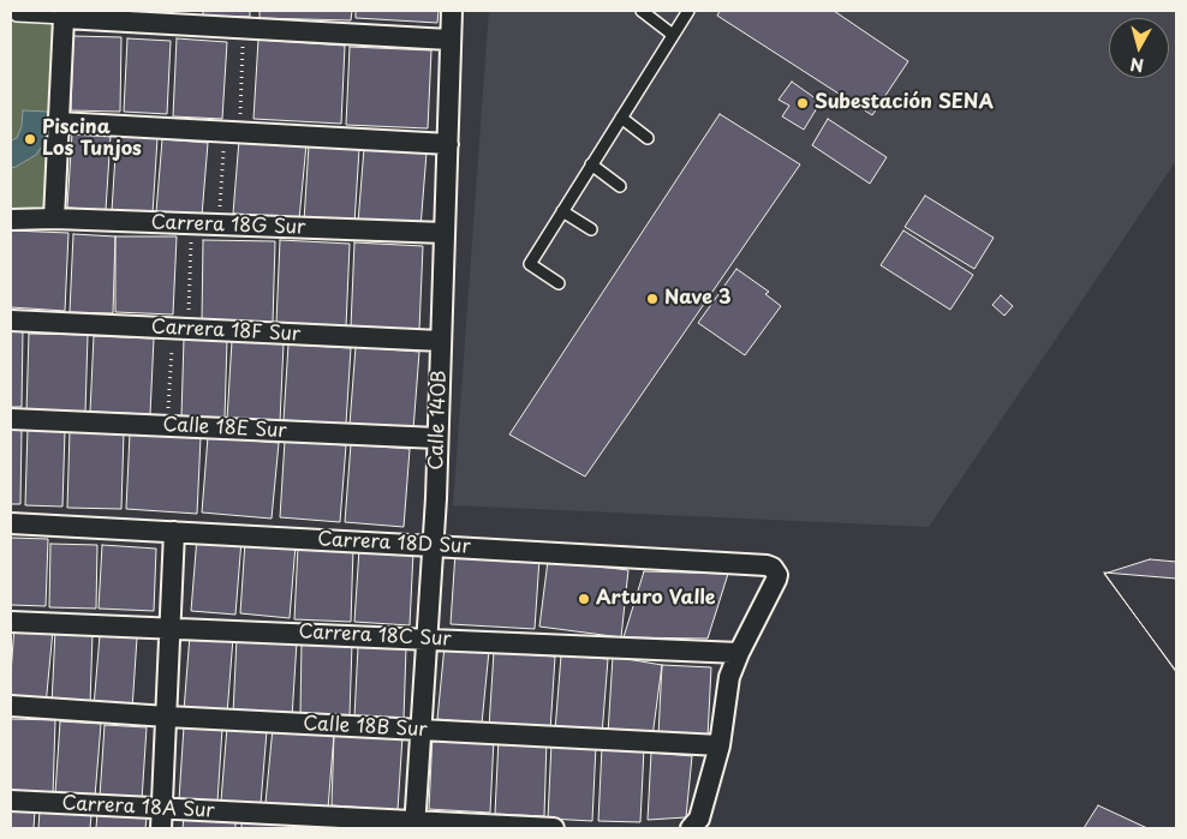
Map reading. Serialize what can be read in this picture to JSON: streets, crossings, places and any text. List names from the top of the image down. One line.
{"streets":{"street":["Carrera 18G Sur","Carrera 18F Sur","Calle 140B","Calle 18E Sur","Carrera 18D Sur","Carrera 18C Sur","Calle 18B Sur","Carrera 18A Sur"]},"crossings":[["Carrera 18G Sur","Calle 140B"],["Carrera 18F Sur","Calle 140B"],["Calle 140B","Calle 18E Sur"],["Calle 140B","Carrera 18D Sur"],["Calle 140B","Carrera 18C Sur"],["Calle 140B","Calle 18B Sur"],["Calle 140B","Carrera 18A Sur"],["Carrera 18D Sur","Carrera 18C Sur"]],"places":["Subestación SENA","Piscina Los Tunjos","Nave 3","Arturo Valle"],"north":"bottom"}
